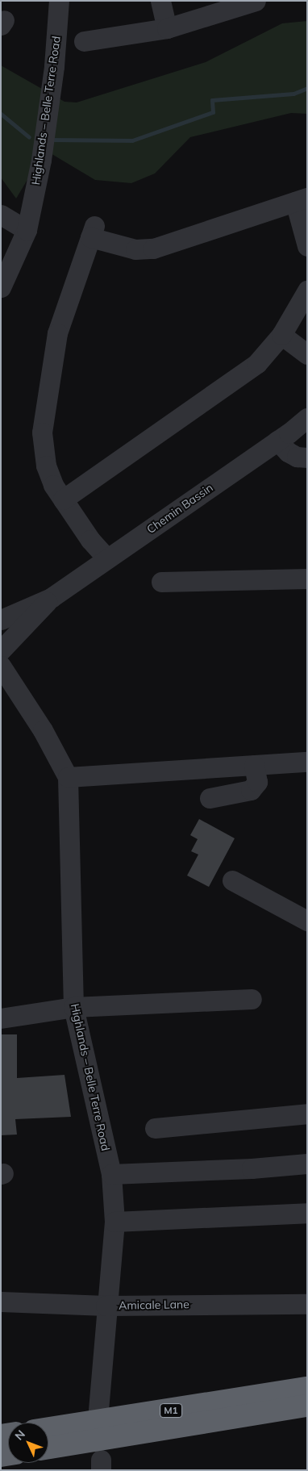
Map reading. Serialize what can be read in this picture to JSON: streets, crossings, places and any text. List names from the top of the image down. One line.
{"streets":{"highway":["M1"],"street":["Highlands – Belle Terre Road","Chemin Bassin","Amicale Lane"]},"crossings":[["Highlands – Belle Terre Road","Amicale Lane"]],"north":"top left"}
